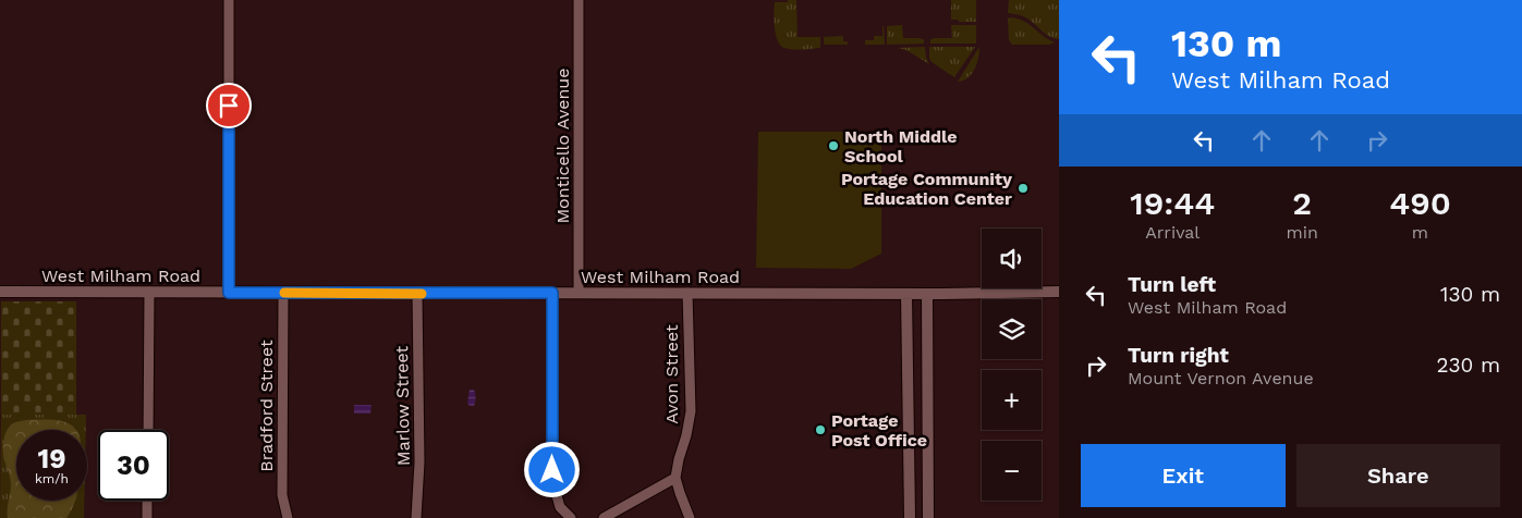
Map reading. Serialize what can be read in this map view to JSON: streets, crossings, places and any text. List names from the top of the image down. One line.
{"streets":{"street":["Monticello Avenue","West Milham Road","Avon Street","Bradford Street","Marlow Street"]},"crossings":[["Monticello Avenue","West Milham Road"],["West Milham Road","Avon Street"],["West Milham Road","Bradford Street"],["West Milham Road","Marlow Street"]],"places":["North Middle School","Portage Community Education Center","Portage Post Office"],"page":{"turn":["130 m","West Milham Road"],"eta":["19:44","Arrival","2","min","490","m"],"map_buttons":["+","−"],"list":[{"name":"Turn left","note":"West Milham Road","value":"130 m"},{"name":"Turn right","note":"Mount Vernon Avenue","value":"230 m"}],"speed":"19 km/h","limit":"30","buttons":["Exit","Share"]}}
